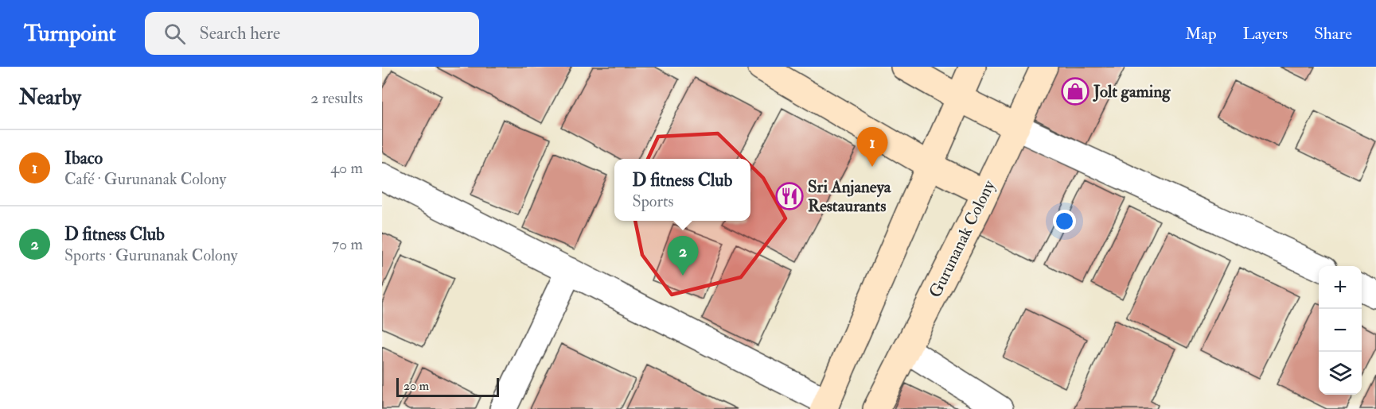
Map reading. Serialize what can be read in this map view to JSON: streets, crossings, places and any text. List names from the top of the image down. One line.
{"streets":{"street":["Gurunanak Colony"]},"places":{"shop":["Jolt gaming"],"restaurant":["Sri Anjaneya Restaurants"]},"scale_bar":"20 m","page":{"header":"Turnpoint","search":"Search here","nav":["Map","Layers","Share"],"heading":["Nearby","2 results"],"pins":["1","2"],"list":[{"mark":"1","name":"Ibaco","note":"Café · Gurunanak Colony","value":"40 m"},{"mark":"2","name":"D fitness Club","note":"Sports · Gurunanak Colony","value":"70 m"}],"popup":["D fitness Club","Sports"],"map_buttons":["+","−"],"scale":"20 m"}}
